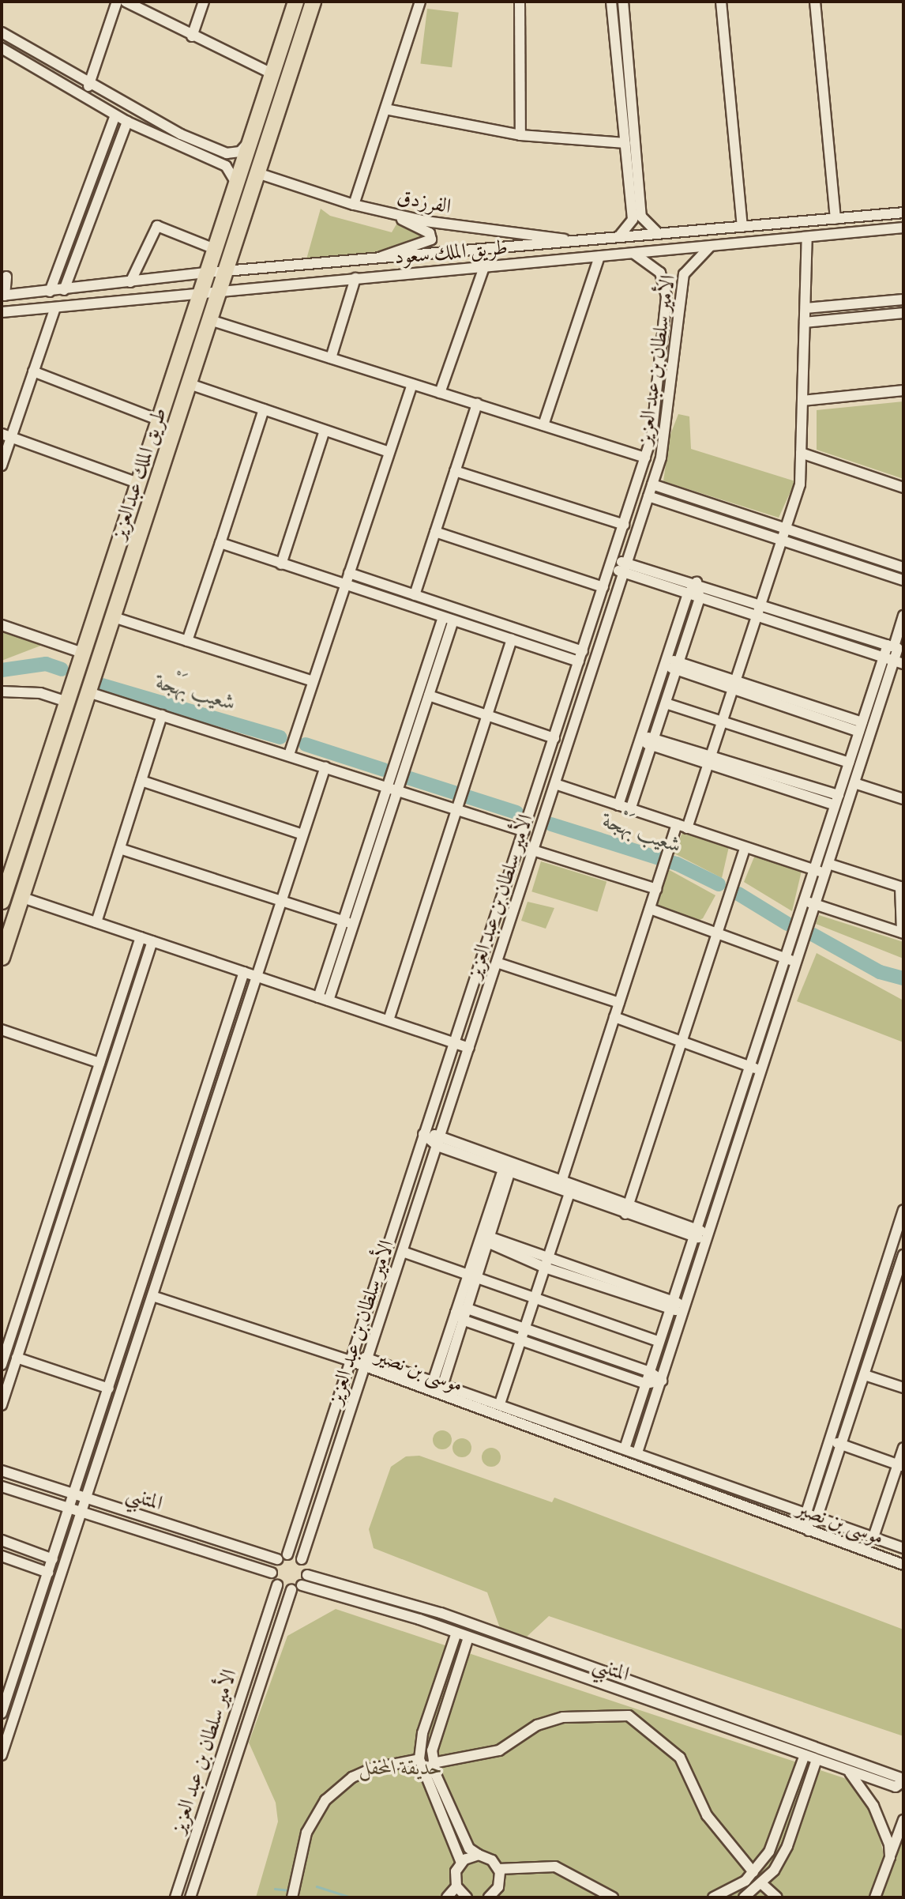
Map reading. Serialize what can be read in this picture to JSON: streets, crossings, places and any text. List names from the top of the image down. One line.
{"streets":{"highway":["طريق الملك عبدالعزيز"],"street":["الفرزدق","طريق الملك سعود","الأمير سلطان بن عبد العزيز","موسى بن نصير","المتنبي"]},"crossings":[["الفرزدق","طريق الملك سعود"],["الفرزدق","طريق الملك عبدالعزيز"],["طريق الملك سعود","الأمير سلطان بن عبد العزيز"],["طريق الملك سعود","طريق الملك عبدالعزيز"],["الأمير سلطان بن عبد العزيز","موسى بن نصير"],["الأمير سلطان بن عبد العزيز","المتنبي"]],"water":["شعيب بَهْجة"],"parks":["حديقة المحفل"]}
